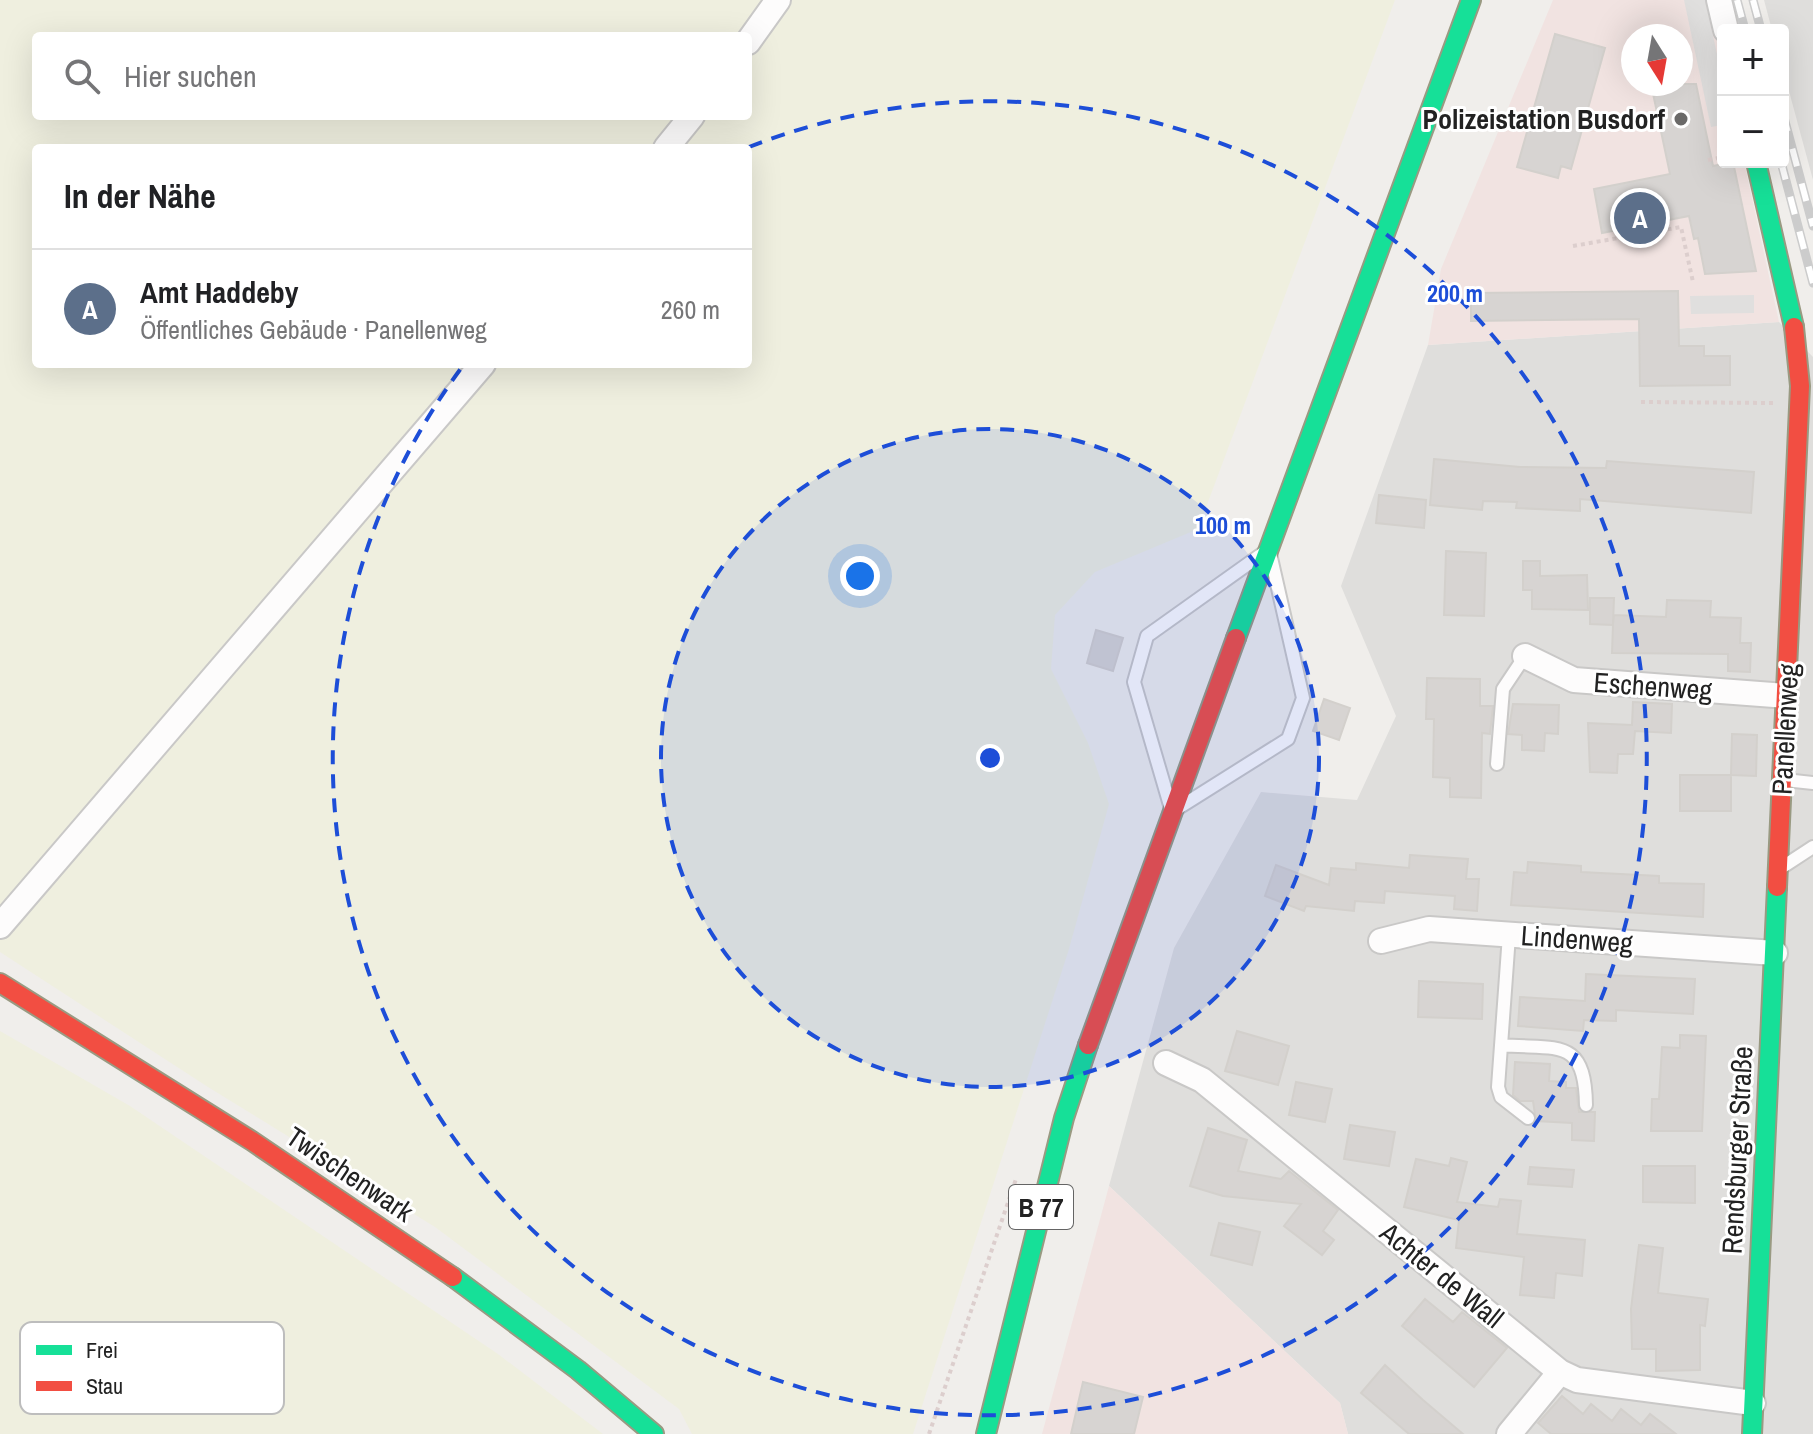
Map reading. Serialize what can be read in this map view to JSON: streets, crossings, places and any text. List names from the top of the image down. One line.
{"streets":{"street":["Eschenweg","Panellenweg","Lindenweg","Rendsburger Straße","Twischenwark","B 77","Achter de Wall"]},"crossings":[["Eschenweg","Panellenweg"],["Panellenweg","Rendsburger Straße"],["Lindenweg","Rendsburger Straße"],["Rendsburger Straße","Achter de Wall"]],"places":["Polizeistation Busdorf"],"legend":["Frei","Stau"],"north":"bottom","page":{"map_buttons":["+","−"],"search":"Hier suchen","heading":"In der Nähe","pins":"A","list":[{"mark":"A","name":"Amt Haddeby","note":"Öffentliches Gebäude · Panellenweg","value":"260 m"}]},"rings":["200 m","100 m"]}
